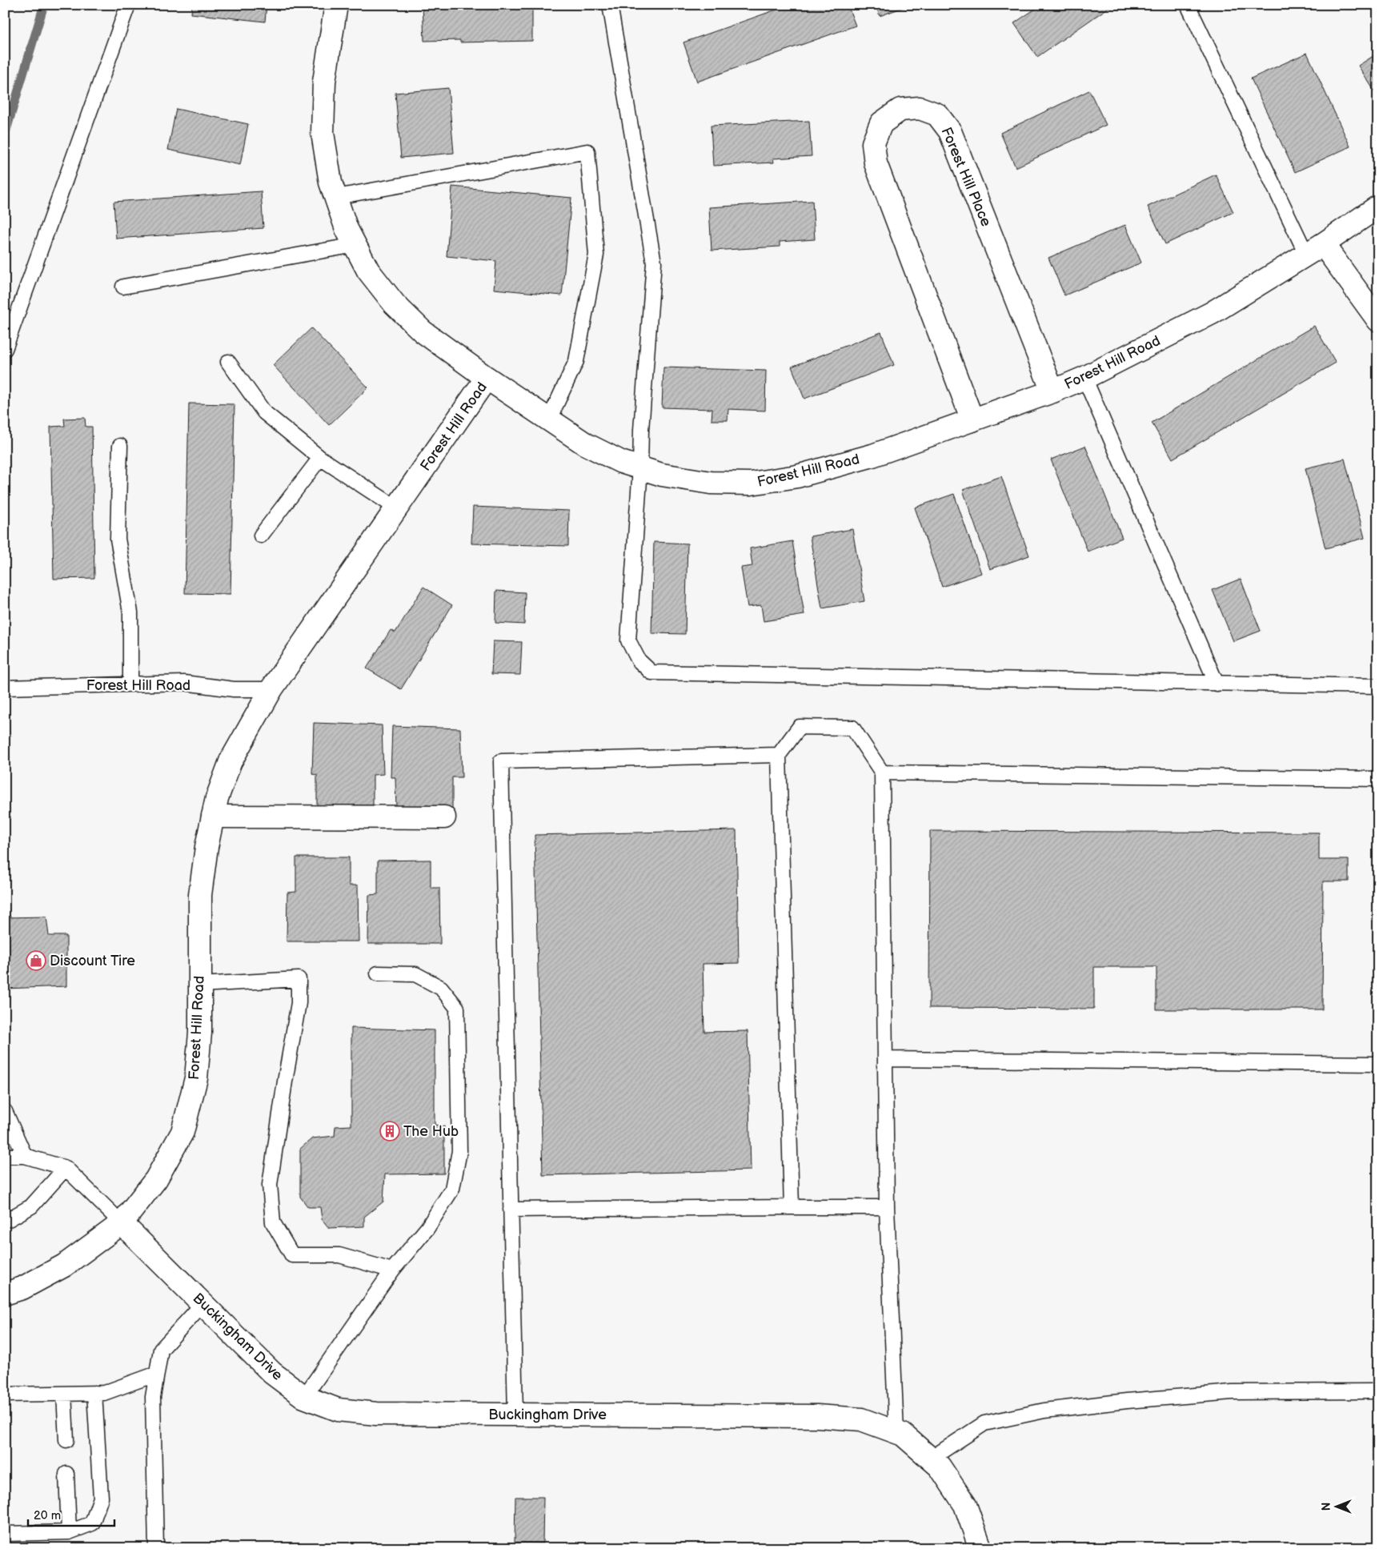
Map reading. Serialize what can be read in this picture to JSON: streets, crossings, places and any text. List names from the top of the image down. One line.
{"streets":{"street":["Forest Hill Place","Forest Hill Road","Buckingham Drive"]},"crossings":[["Forest Hill Place","Forest Hill Road"],["Forest Hill Road","Buckingham Drive"]],"places":{"shop":["Discount Tire"],"building":["The Hub"]},"scale_bar":"20 m","north":"left"}
